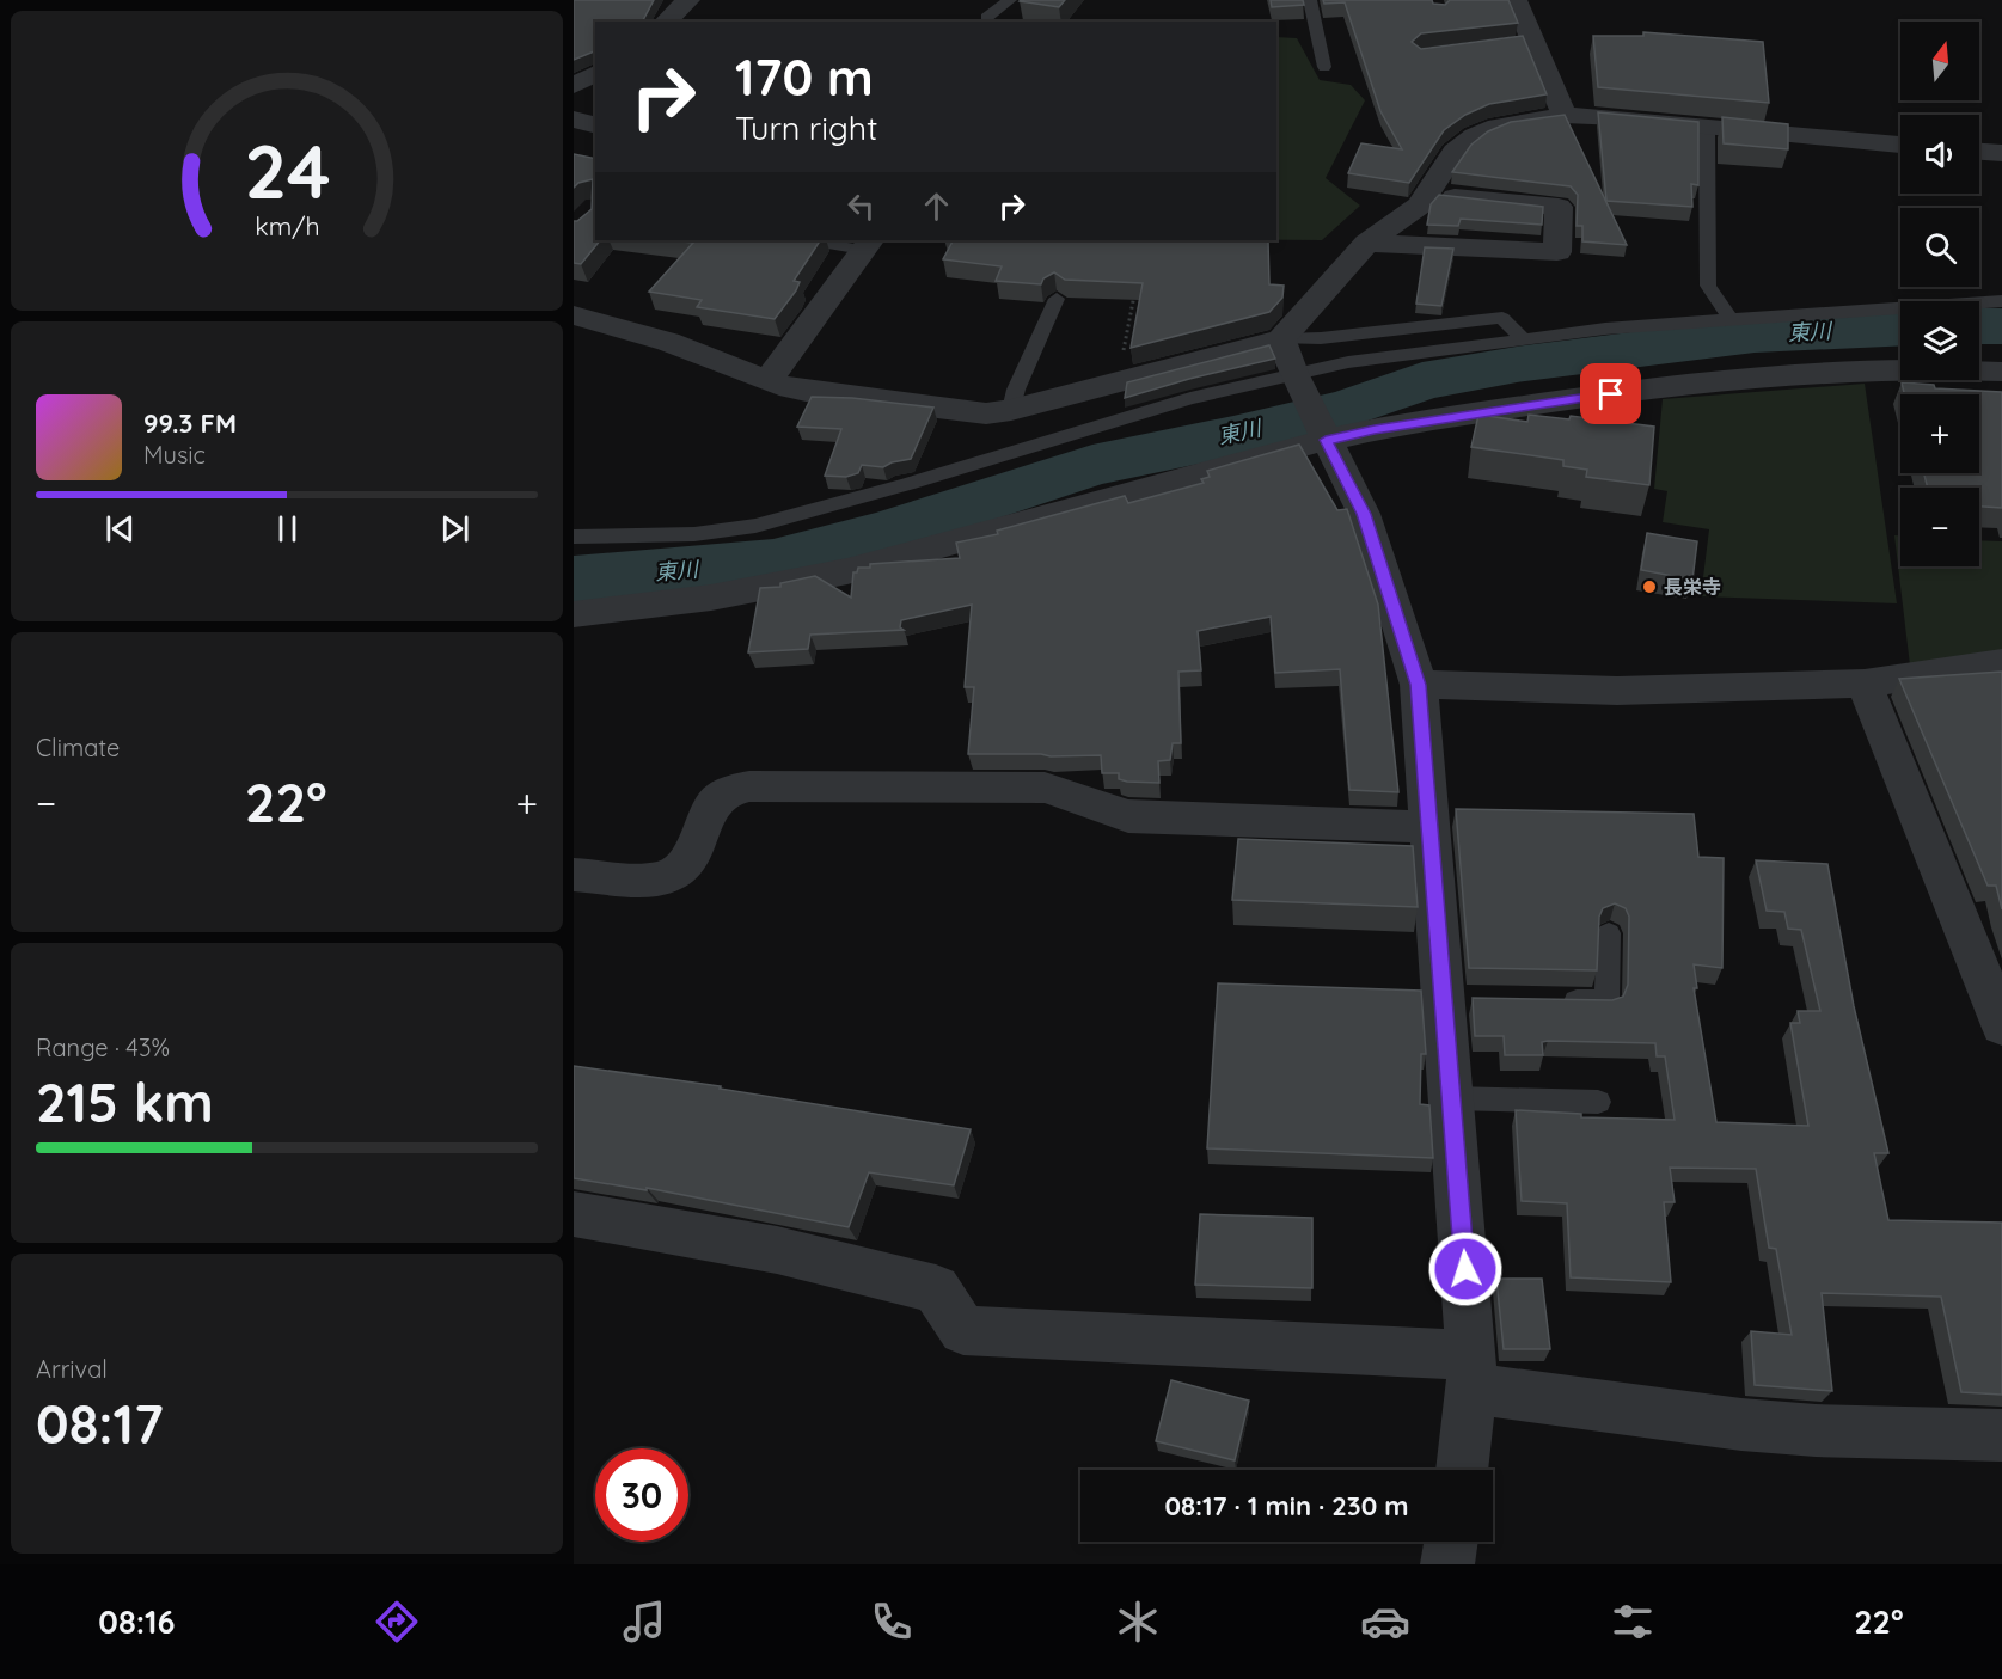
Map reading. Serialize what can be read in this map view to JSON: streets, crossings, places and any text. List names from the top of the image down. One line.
{"water":["東川"],"places":["長栄寺"],"north":"top","page":{"map_buttons":["+","−"],"turn":["170 m","Turn right"],"song":["99.3 FM","Music"],"tile":["Climate",["Range · 43%","215 km"],["Arrival","08:17"]],"heat":["−","22°","+"],"limit":"30","trip":"08:17 · 1 min · 230 m","tabs":["08:16","22°"],"gauge":["24","km/h"]}}
